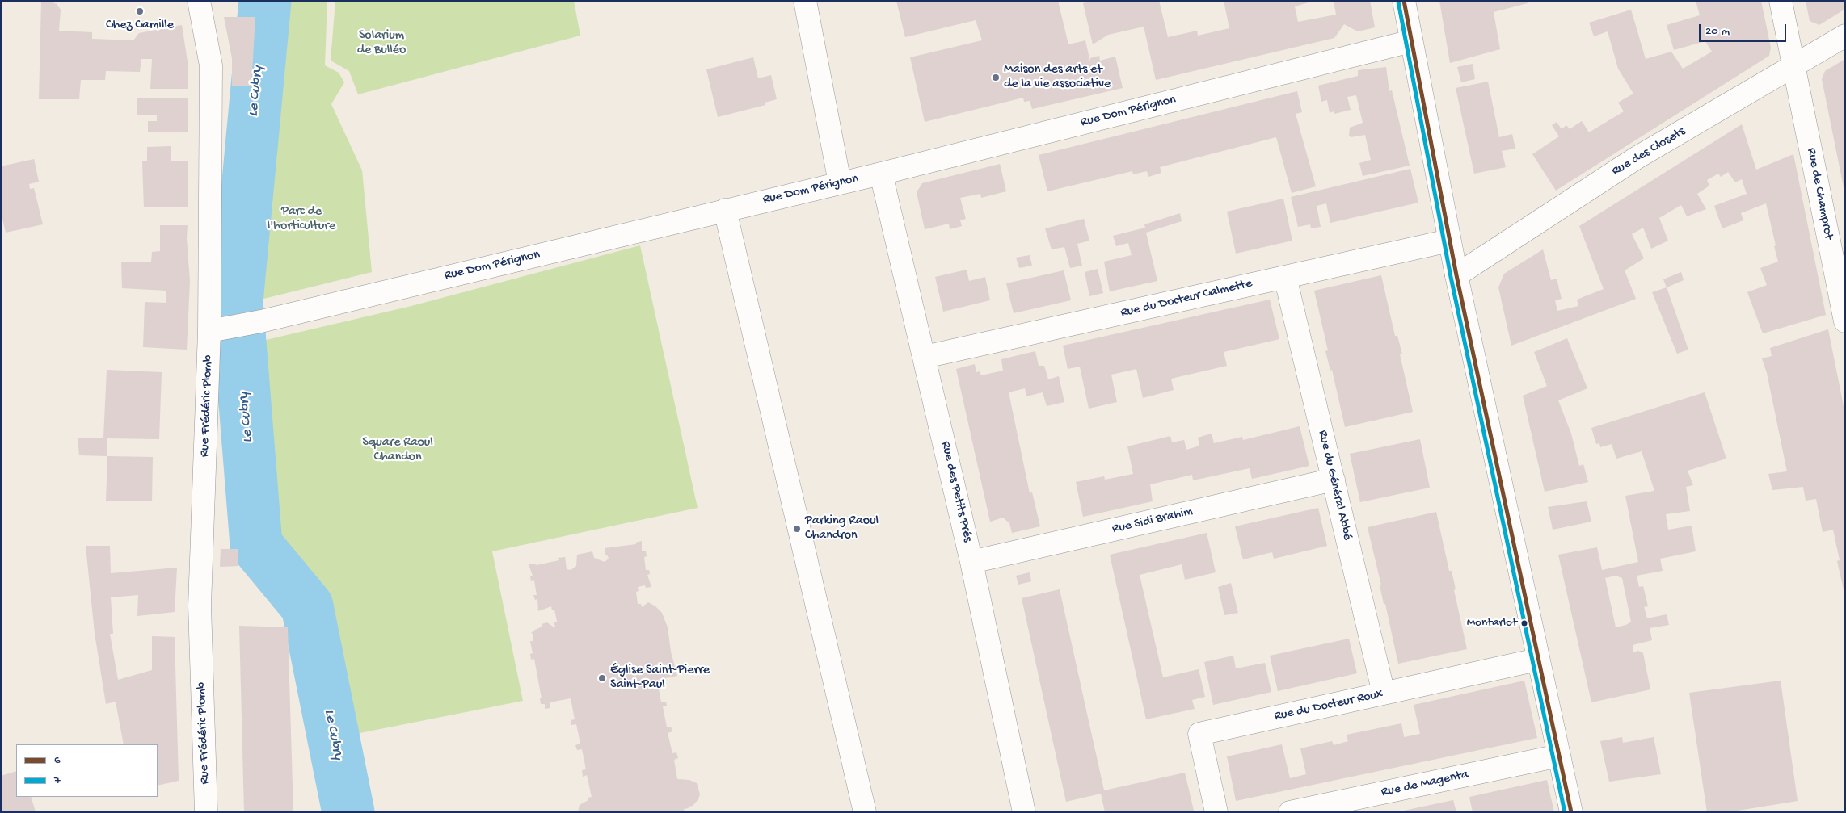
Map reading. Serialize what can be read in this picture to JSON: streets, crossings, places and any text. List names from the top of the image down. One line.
{"streets":{"street":["Rue Dom Pérignon","Rue des Closets","Rue de Champrot","Rue du Docteur Calmette","Rue Frédéric Plomb","Rue du Général Abbé","Rue des Petits Prés","Rue Sidi Brahim","Rue du Docteur Roux","Rue de Magenta"]},"crossings":[["Rue Dom Pérignon","Rue Frédéric Plomb"],["Rue Dom Pérignon","Rue des Petits Prés"],["Rue des Closets","Rue de Champrot"],["Rue du Docteur Calmette","Rue du Général Abbé"],["Rue du Docteur Calmette","Rue des Petits Prés"],["Rue du Général Abbé","Rue Sidi Brahim"],["Rue du Général Abbé","Rue du Docteur Roux"],["Rue des Petits Prés","Rue Sidi Brahim"]],"water":["Le Cubry"],"parks":["Solarium de Bulléo","Parc de l'horticulture","Square Raoul Chandon"],"places":["Chez Camille","Maison des arts et de la vie associative","Parking Raoul Chandron","Montarlot","Église Saint-Pierre Saint-Paul"],"lines":["transit line 6","transit line 7"],"legend":["6","7"],"scale_bar":"20 m"}
